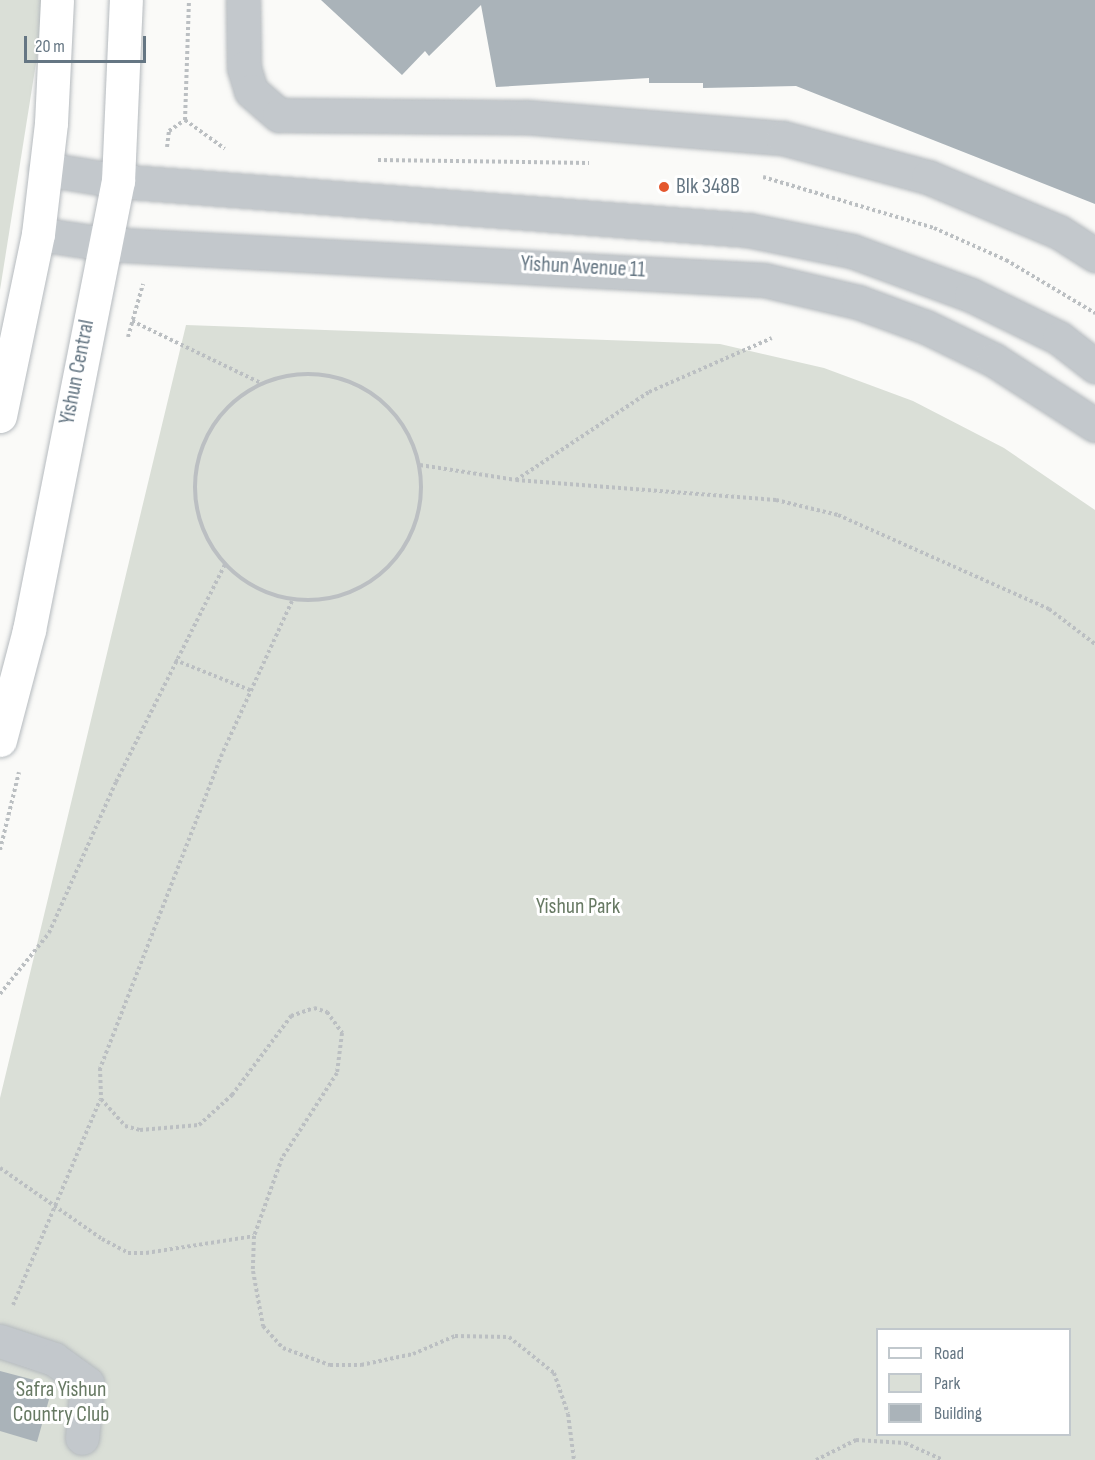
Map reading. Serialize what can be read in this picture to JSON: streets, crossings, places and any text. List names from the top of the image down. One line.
{"streets":{"main road":["Yishun Central"],"street":["Yishun Avenue 11"]},"crossings":[["Yishun Avenue 11","Yishun Central"]],"parks":["Yishun Park","Safra Yishun Country Club"],"places":["Blk 348B"],"legend":["Road","Park","Building"],"scale_bar":"20 m"}
